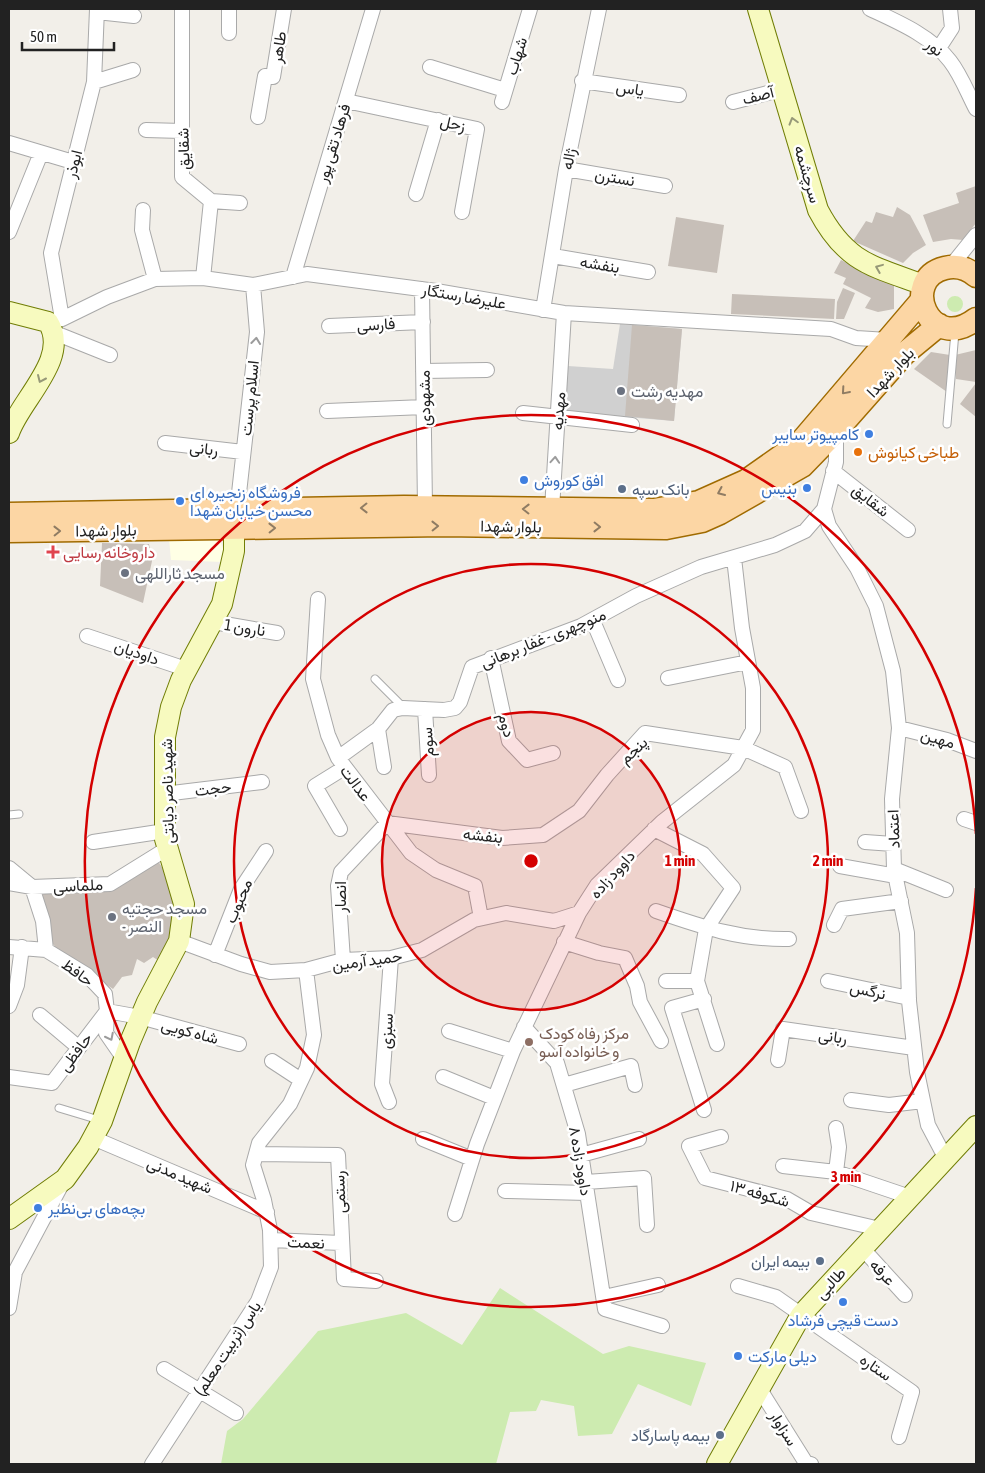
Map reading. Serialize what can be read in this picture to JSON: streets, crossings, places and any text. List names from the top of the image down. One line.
{"streets":{"main road":["سرچشمه","بلوار شهدا","شهید ناصر دیانتی","طالبی"],"street":["طاهر","نور","شهاب","یاس","آصف","زحل","فرهاد تقی پور","شقایق","ژاله","ابوذر","نسترن","بنفشه","علیرضا رستگار","فارسی","اسلام پرست","مشهودی","مهدیه","ربانی","نارون 1","منوچهری - غفار برهانی","داودیان","دوم","مهین","سوم","پنجم","عدالت","حجت","اعتماد","داوود زاده","ملماسی","انصار","محبوب","حمید آرمین","حافظ","نرگس","شاه کویی","سبزی","حافظی","داوود زاده ۸","شهید مدنی","رستمی","شکوفه ۱۳","نعمت","عرفه","یاس (تربیت معلم)","ستاره","سزاوار"]},"crossings":[["یاس","ژاله"],["آصف","سرچشمه"],["زحل","فرهاد تقی پور"],["فرهاد تقی پور","علیرضا رستگار"],["ژاله","نسترن"],["ژاله","بنفشه"],["ژاله","علیرضا رستگار"],["ابوذر","علیرضا رستگار"],["سرچشمه","بلوار شهدا"],["بنفشه","پنجم"],["بنفشه","عدالت"],["بنفشه","انصار"],["علیرضا رستگار","بلوار شهدا"],["علیرضا رستگار","اسلام پرست"],["علیرضا رستگار","مشهودی"],["علیرضا رستگار","مهدیه"],["فارسی","مشهودی"],["بلوار شهدا","اسلام پرست"],["بلوار شهدا","مشهودی"],["بلوار شهدا","مهدیه"],["بلوار شهدا","شهید ناصر دیانتی"],["اسلام پرست","ربانی"],["اسلام پرست","شهید ناصر دیانتی"],["ربانی","اعتماد"],["نارون 1","شهید ناصر دیانتی"],["منوچهری - غفار برهانی","دوم"],["منوچهری - غفار برهانی","سوم"],["منوچهری - غفار برهانی","اعتماد"],["منوچهری - غفار برهانی","داوود زاده"],["داودیان","شهید ناصر دیانتی"],["مهین","اعتماد"],["پنجم","داوود زاده"],["عدالت","انصار"],["عدالت","حمید آرمین"],["حجت","شهید ناصر دیانتی"],["شهید ناصر دیانتی","ملماسی"],["شهید ناصر دیانتی","حمید آرمین"],["شهید ناصر دیانتی","حافظ"],["شهید ناصر دیانتی","شاه کویی"],["شهید ناصر دیانتی","شهید مدنی"],["اعتماد","نرگس"],["اعتماد","طالبی"],["داوود زاده","حمید آرمین"],["داوود زاده","داوود زاده ۸"],["انصار","حمید آرمین"],["محبوب","حمید آرمین"],["حمید آرمین","سبزی"],["حمید آرمین","یاس (تربیت معلم)"],["حافظ","شاه کویی"],["حافظ","حافظی"],["شاه کویی","حافظی"],["شهید مدنی","یاس (تربیت معلم)"],["رستمی","نعمت"],["رستمی","یاس (تربیت معلم)"],["شکوفه ۱۳","طالبی"],["نعمت","یاس (تربیت معلم)"],["عرفه","طالبی"],["طالبی","ستاره"],["طالبی","سزاوار"]],"one_way":["سرچشمه","اسلام پرست","مهدیه"],"places":{"other":["مهدیه رشت","کامپیوتر سایبر","طباخی کیانوش","افق کوروش","بنیس","بانک سپه","فروشگاه زنجیره ای محسن خیابان شهدا","مسجد ثاراللهی","مسجد حجتیه - النصر","مرکز رفاه کودک و خانواده آسو","بچه‌های بی‌نظیر","بیمه ایران","دست قیچی فرشاد","دیلی مارکت","بیمه پاسارگاد"],"health":["داروخانه رسایی"]},"scale_bar":"50 m","rings":["1 min","2 min","3 min"]}
